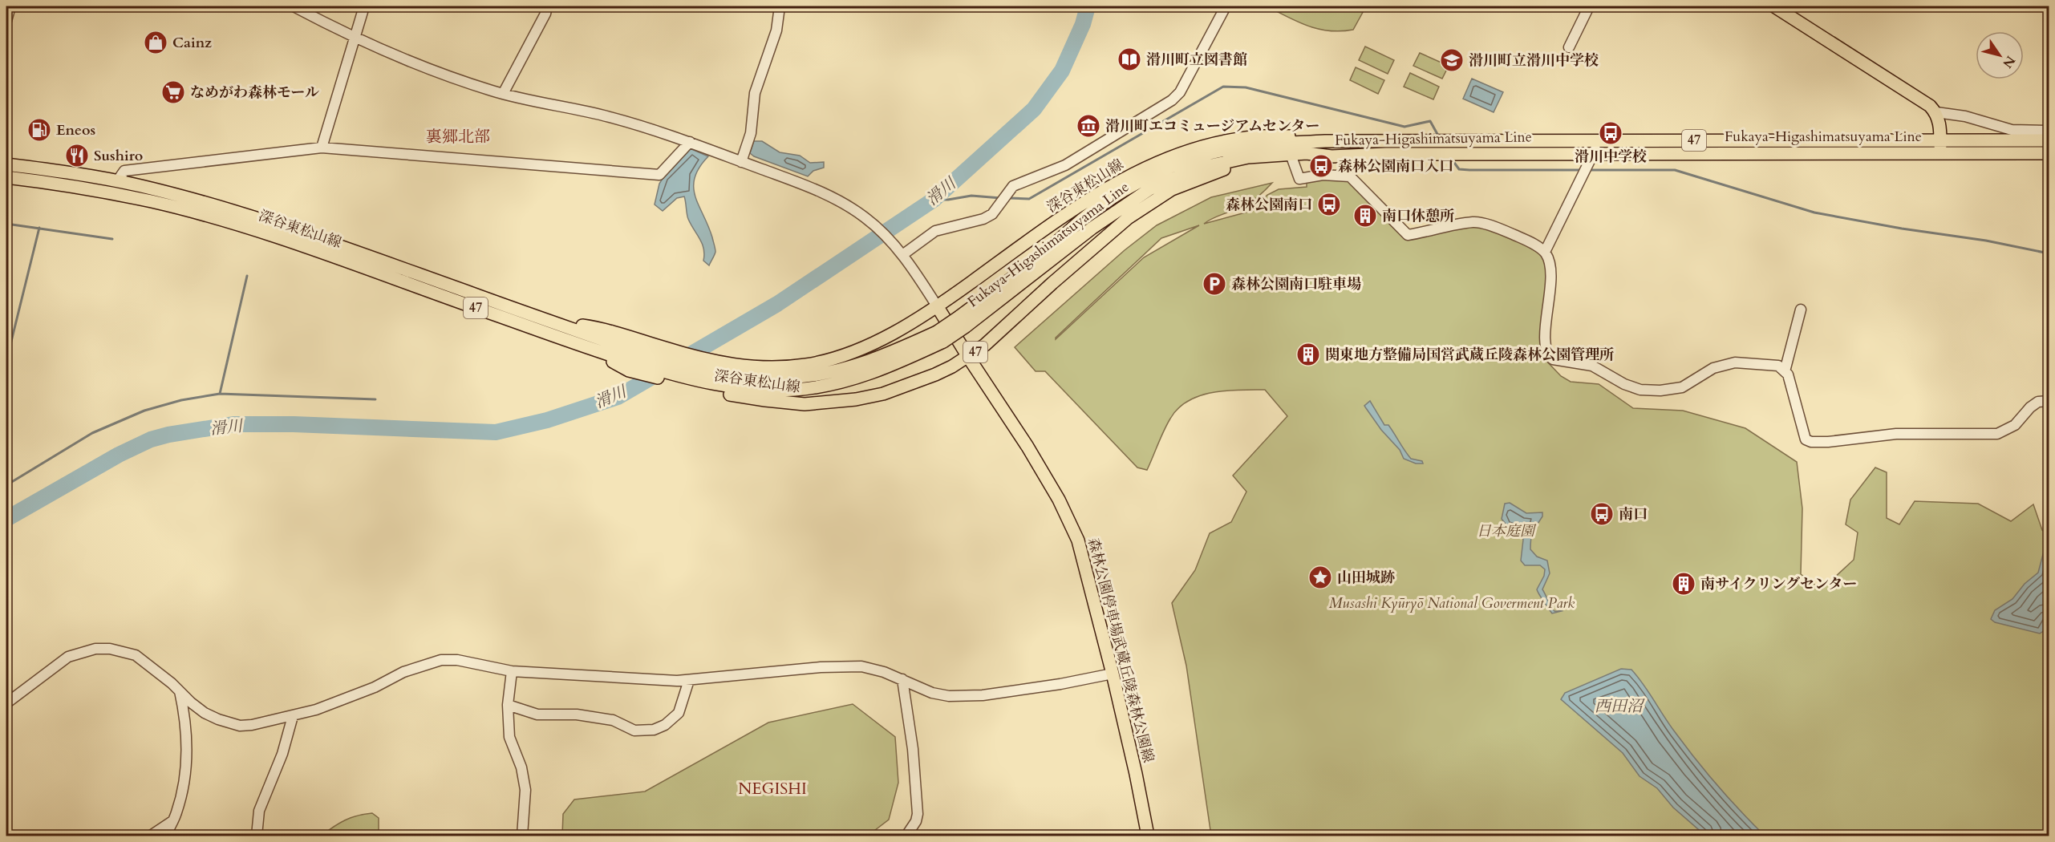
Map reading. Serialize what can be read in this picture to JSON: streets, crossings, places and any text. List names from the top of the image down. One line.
{"streets":{"main road":["Fukaya-Higashimatsuyama Line","47","深谷東松山線","森林公園停車場武蔵丘陵森林公園線"]},"crossings":[["Fukaya-Higashimatsuyama Line","深谷東松山線"],["深谷東松山線","森林公園停車場武蔵丘陵森林公園線"]],"districts":["裏郷北部","NEGISHI"],"water":["滑川","西田沼"],"parks":["日本庭園","Musashi Kyūryō National Goverment Park"],"places":{"shop":["Cainz"],"library":["滑川町立図書館"],"school or university":["滑川町立滑川中学校"],"supermarket":["なめがわ森林モール"],"museum":["滑川町エコミュージアムセンター"],"fuel station":["Eneos"],"bus stop":["滑川中学校","森林公園南口入口","森林公園南口","南口"],"restaurant":["Sushiro"],"building":["南口休憩所","関東地方整備局国営武蔵丘陵森林公園管理所","南サイクリングセンター"],"parking":["森林公園南口駐車場"],"place":["山田城跡"]},"north":"bottom right"}
